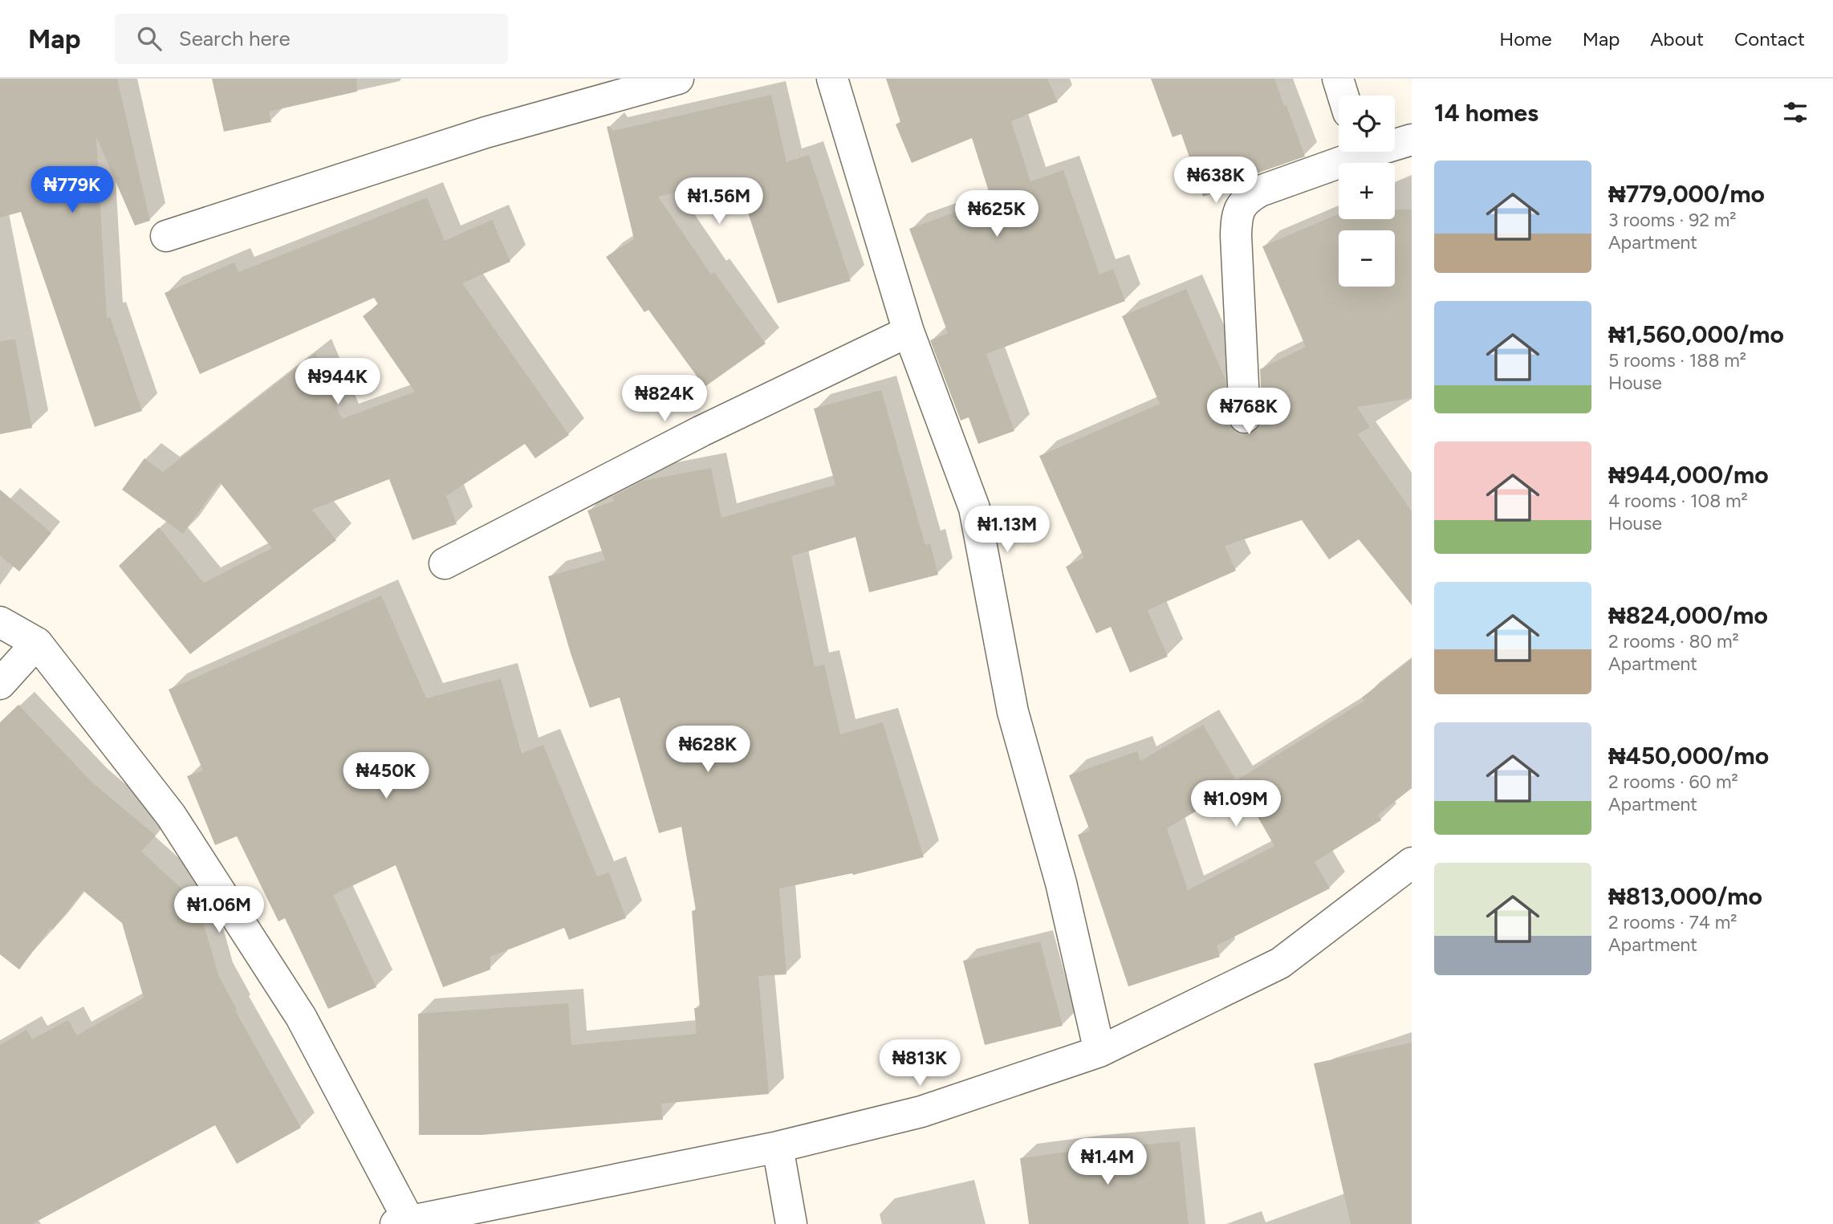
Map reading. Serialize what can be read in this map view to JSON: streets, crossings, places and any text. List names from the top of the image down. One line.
{"page":{"header":"Map","search":"Search here","nav":["Home","Map","About","Contact"],"heading":"14 homes","map_buttons":["+","−"],"list":[{"name":"₦779,000/mo","note":"3 rooms · 92 m² · Apartment"},{"name":"₦1,560,000/mo","note":"5 rooms · 188 m² · House"},{"name":"₦944,000/mo","note":"4 rooms · 108 m² · House"},{"name":"₦824,000/mo","note":"2 rooms · 80 m² · Apartment"},{"name":"₦450,000/mo","note":"2 rooms · 60 m² · Apartment"},{"name":"₦813,000/mo","note":"2 rooms · 74 m² · Apartment"}],"price":["₦638K","₦779K","₦1.56M","₦625K","₦944K","₦824K","₦768K","₦1.13M","₦628K","₦450K","₦1.09M","₦1.06M","₦813K","₦1.4M"]}}
